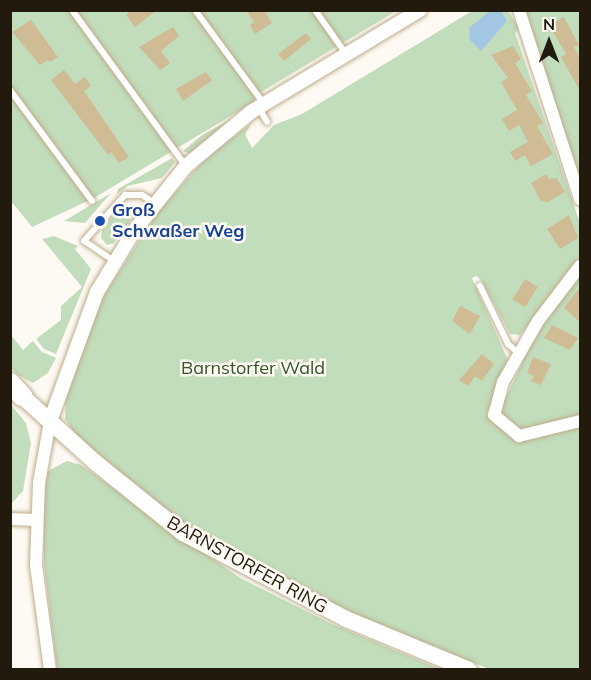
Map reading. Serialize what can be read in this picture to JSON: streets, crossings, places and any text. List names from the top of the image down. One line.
{"streets":{"main road":["BARNSTORFER RING"]},"parks":["Barnstorfer Wald"],"places":["Groß Schwaßer Weg"],"north":"top"}
